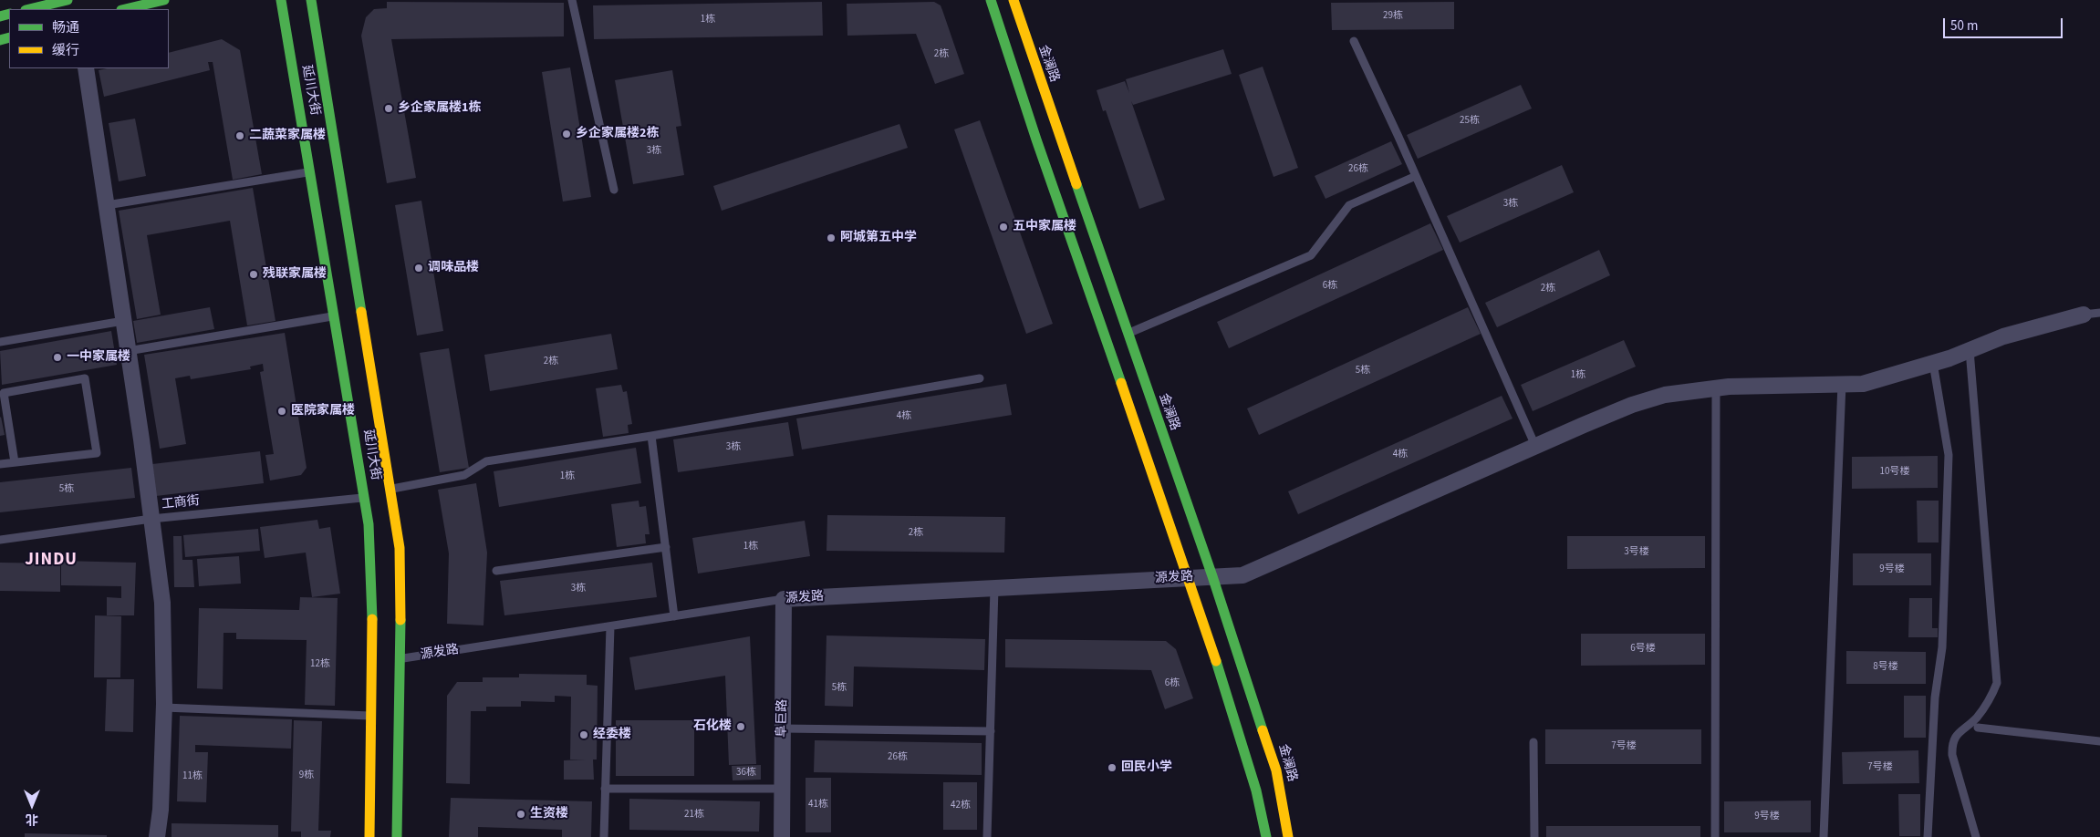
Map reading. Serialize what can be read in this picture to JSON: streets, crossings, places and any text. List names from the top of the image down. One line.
{"streets":{"main road":["金澜路","延川大街"],"street":["源发路","阜巨路"],"lane":["工商街"]},"crossings":[["金澜路","源发路"],["延川大街","工商街"],["延川大街","源发路"],["源发路","阜巨路"]],"districts":["JINDU"],"places":["乡企家属楼1栋","乡企家属楼2栋","二蔬菜家属楼","五中家属楼","阿城第五中学","调味品楼","残联家属楼","一中家属楼","医院家属楼","石化楼","经委楼","回民小学","生资楼"],"house_numbers":["29栋","1栋","2栋","25栋","3栋","26栋","3栋","6栋","2栋","2栋","5栋","1栋","4栋","3栋","4栋","10号楼","1栋","5栋","2栋","1栋","3号楼","9号楼","3栋","6号楼","12栋","8号楼","6栋","5栋","7号楼","26栋","7号楼","36栋","9栋","11栋","41栋","42栋","21栋","9号楼"],"legend":["畅通","缓行"],"scale_bar":"50 m","north":"bottom"}
